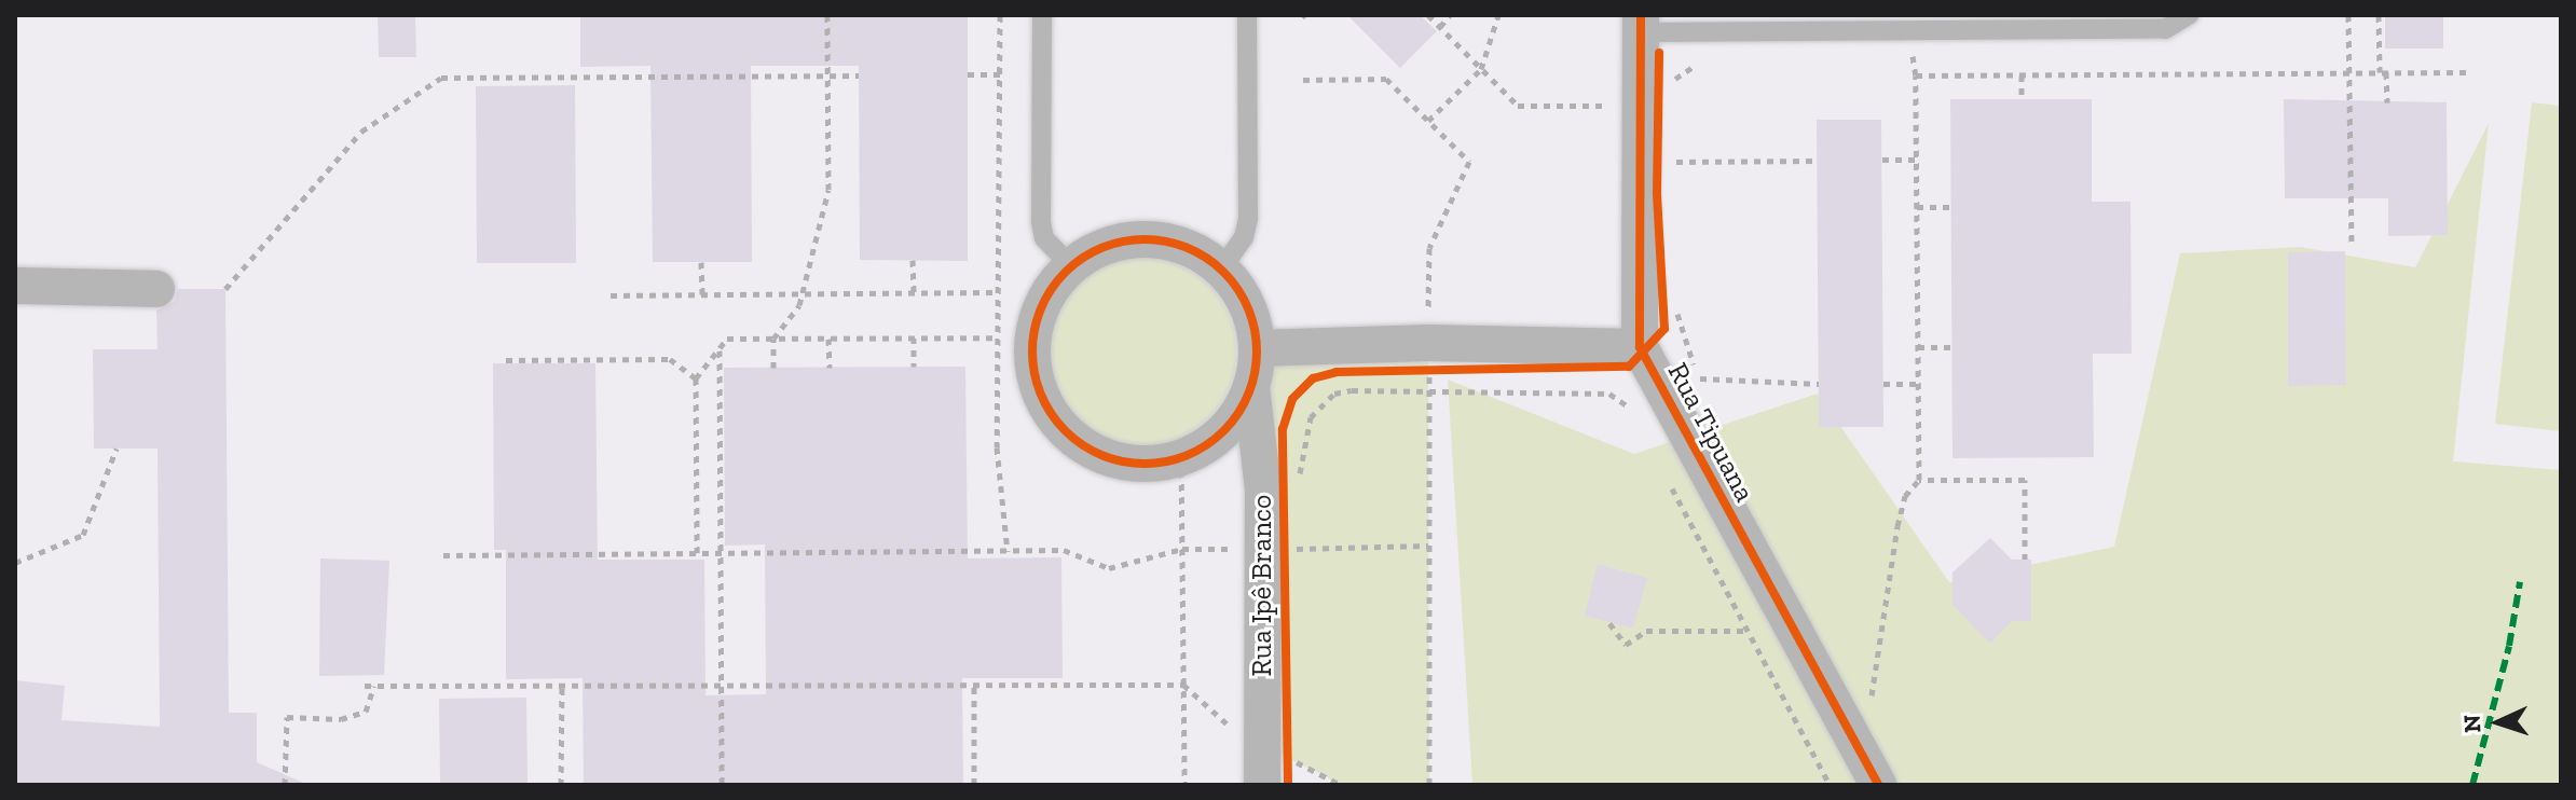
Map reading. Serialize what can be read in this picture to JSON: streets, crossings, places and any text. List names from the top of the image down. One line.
{"streets":{"street":["Rua Tipuana","Rua Ipê Branco"]},"north":"left"}
